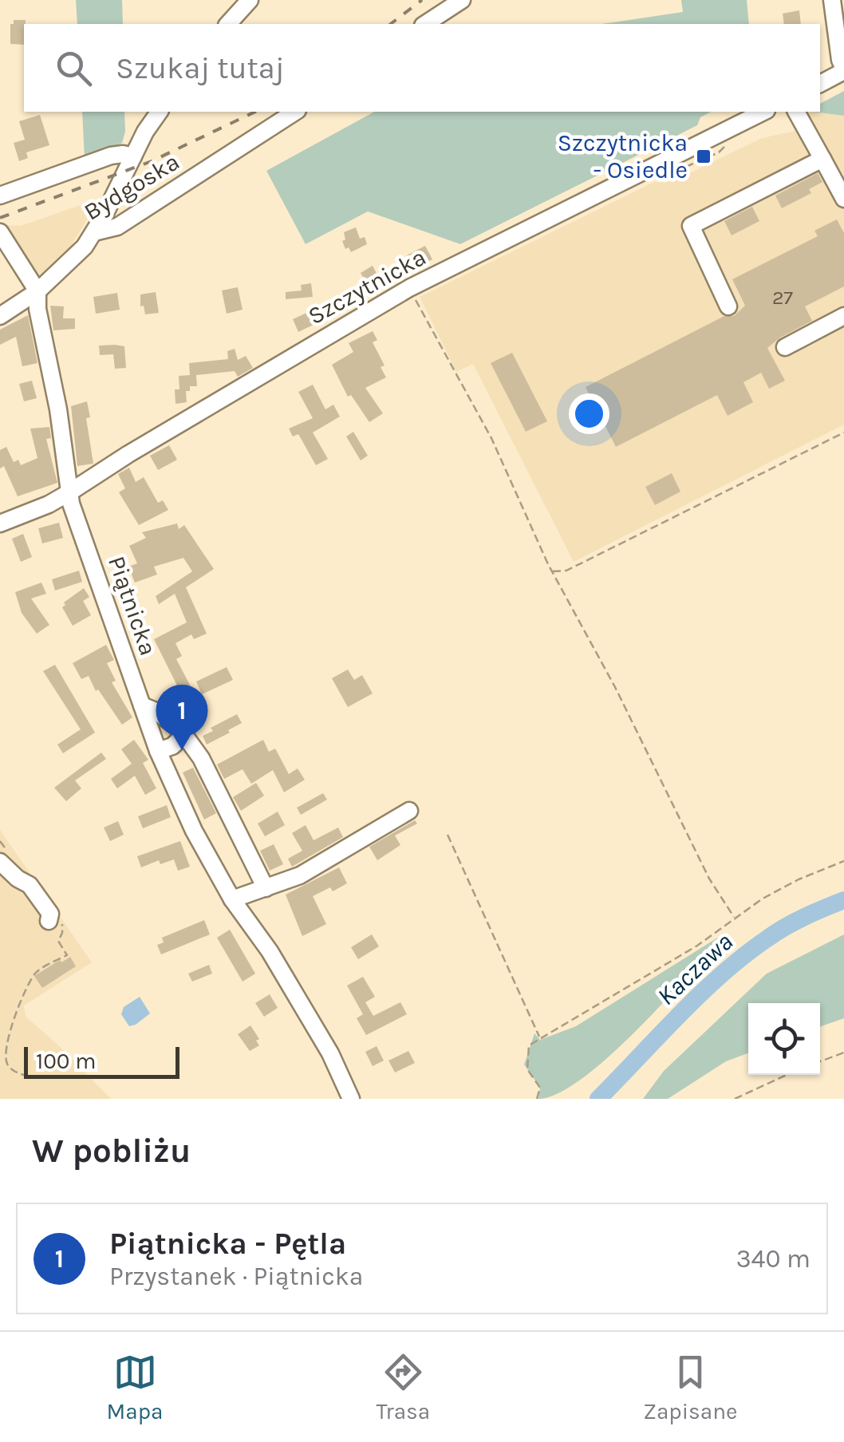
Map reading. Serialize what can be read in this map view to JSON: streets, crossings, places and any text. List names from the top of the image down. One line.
{"streets":{"street":["Bydgoska","Szczytnicka","Piątnicka"]},"crossings":[["Bydgoska","Piątnicka"],["Szczytnicka","Piątnicka"]],"water":["Kaczawa"],"places":{"transit":["Szczytnicka - Osiedle"]},"house_numbers":["27"],"scale_bar":"100 m","page":{"search":"Szukaj tutaj","pins":"1","scale":"100 m","heading":"W pobliżu","list":[{"mark":"1","name":"Piątnicka - Pętla","note":"Przystanek · Piątnicka","value":"340 m"}],"nav":["Mapa","Trasa","Zapisane"]}}
